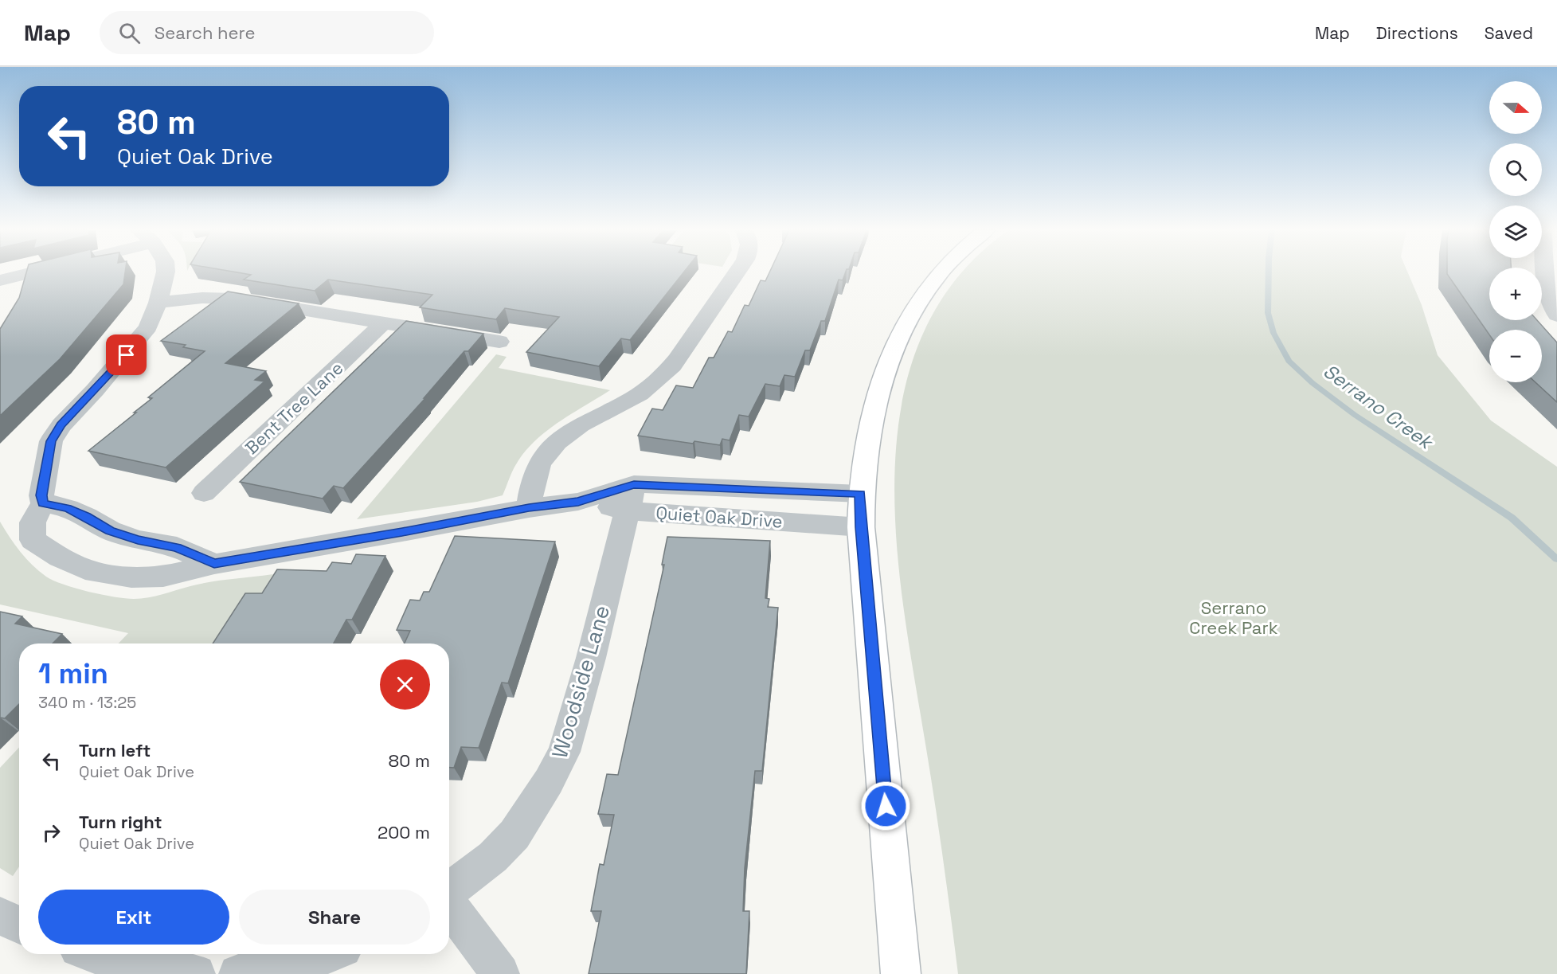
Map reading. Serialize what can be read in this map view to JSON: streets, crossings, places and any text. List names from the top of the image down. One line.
{"streets":{"street":["Bent Tree Lane","Quiet Oak Drive","Woodside Lane"]},"crossings":[["Quiet Oak Drive","Woodside Lane"]],"water":["Serrano Creek"],"parks":["Serrano Creek Park"],"north":"right","page":{"header":"Map","search":"Search here","nav":["Map","Directions","Saved"],"map_buttons":["+","−"],"turn":["80 m","Quiet Oak Drive"],"heading":["1 min","340 m · 13:25"],"list":[{"name":"Turn left","note":"Quiet Oak Drive","value":"80 m"},{"name":"Turn right","note":"Quiet Oak Drive","value":"200 m"}],"buttons":["Exit","Share"]}}
